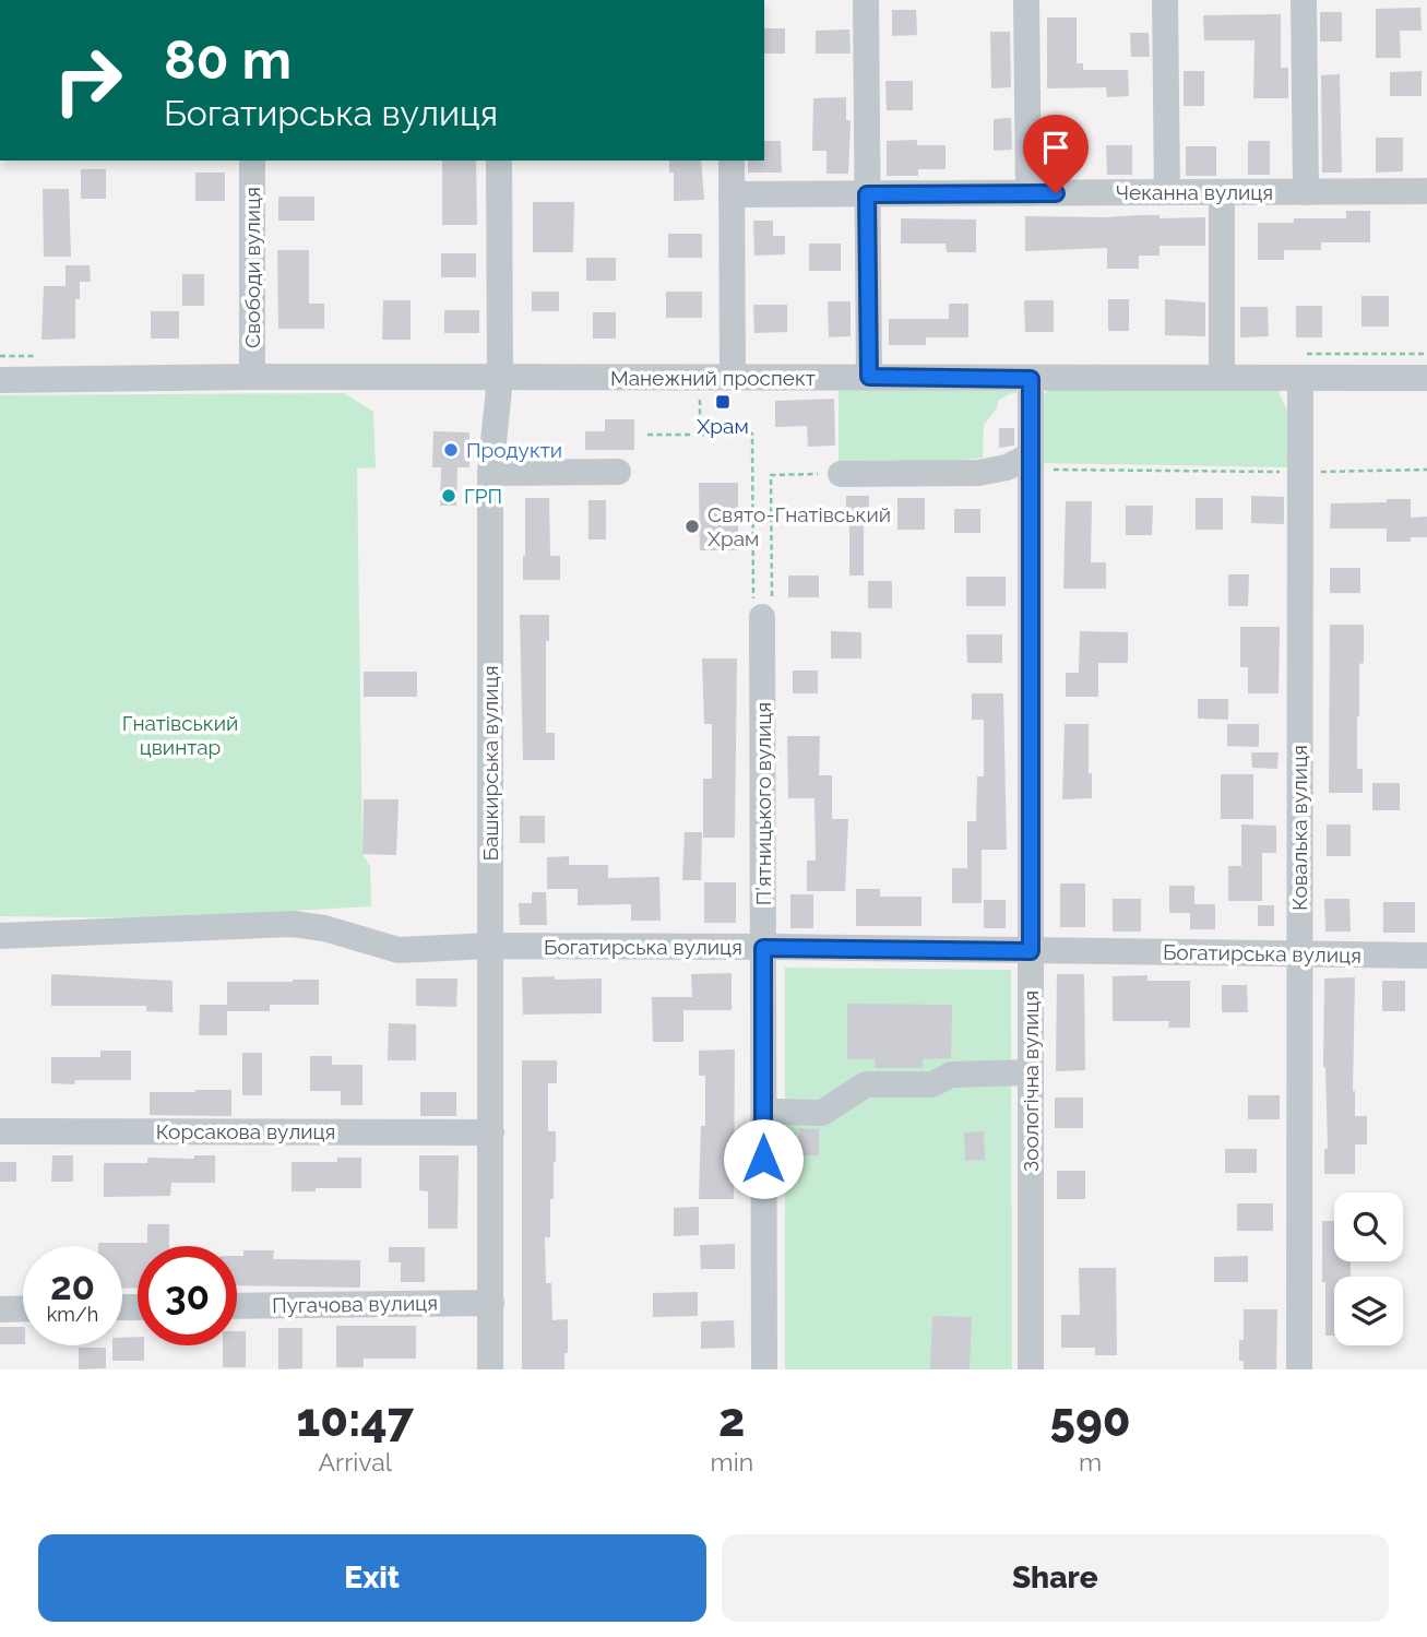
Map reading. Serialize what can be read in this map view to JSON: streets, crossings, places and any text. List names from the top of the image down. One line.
{"streets":{"street":["Чеканна вулиця","Свободи вулиця","Манежний проспект","Башкирська вулиця","П’ятницького вулиця","Ковалька вулиця","Богатирська вулиця","Зоологічна вулиця","Корсакова вулиця","Пугачова вулиця"]},"crossings":[["Свободи вулиця","Манежний проспект"],["Манежний проспект","Башкирська вулиця"],["Манежний проспект","Ковалька вулиця"],["Манежний проспект","Зоологічна вулиця"],["Башкирська вулиця","Богатирська вулиця"],["Башкирська вулиця","Корсакова вулиця"],["Башкирська вулиця","Пугачова вулиця"],["П’ятницького вулиця","Богатирська вулиця"],["Ковалька вулиця","Богатирська вулиця"],["Богатирська вулиця","Зоологічна вулиця"]],"parks":["Гнатівський цвинтар"],"places":{"transit":["Храм"],"other":["Продукти","ГРП","Свято-Гнатівський Храм"]},"page":{"turn":["80 m","Богатирська вулиця"],"speed":"20 km/h","limit":"30","eta":["10:47","Arrival","2","min","590","m"],"buttons":["Exit","Share"]}}
